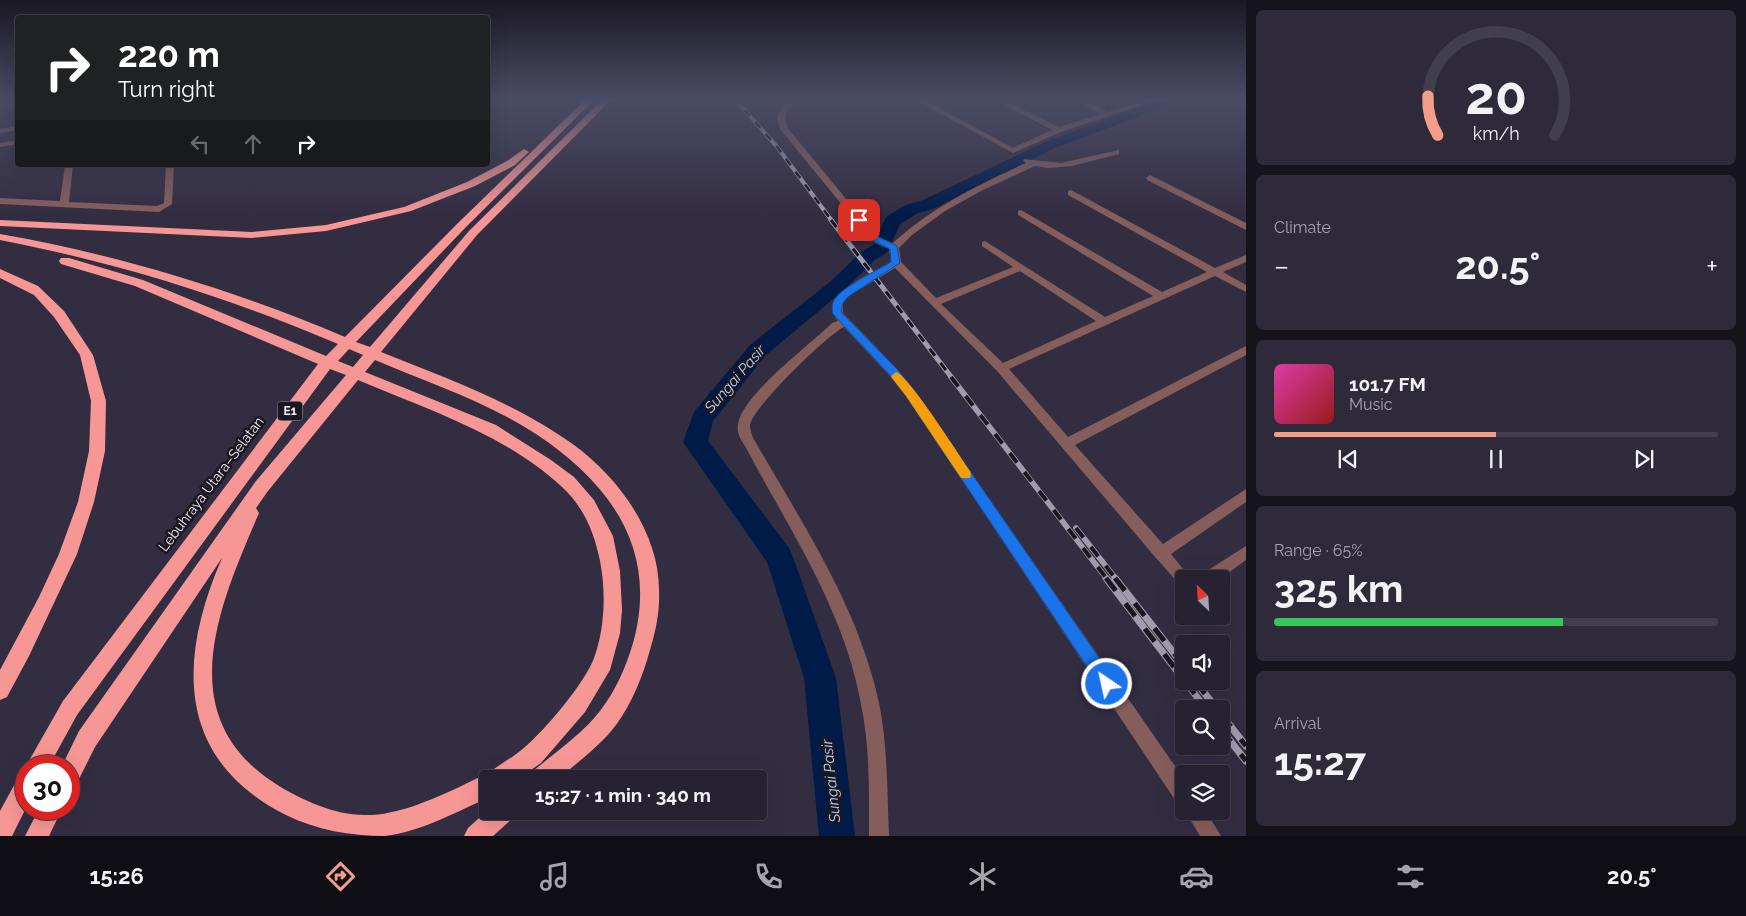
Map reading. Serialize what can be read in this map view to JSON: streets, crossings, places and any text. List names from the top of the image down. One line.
{"streets":{"highway":["E1","Lebuhraya Utara–Selatan"]},"water":["Sungai Pasir"],"north":"top left","page":{"turn":["220 m","Turn right"],"tile":["Climate",["Range · 65%","325 km"],["Arrival","15:27"]],"heat":["−","20.5°","+"],"song":["101.7 FM","Music"],"limit":"30","trip":"15:27 · 1 min · 340 m","tabs":["15:26","20.5°"],"gauge":["20","km/h"]}}
